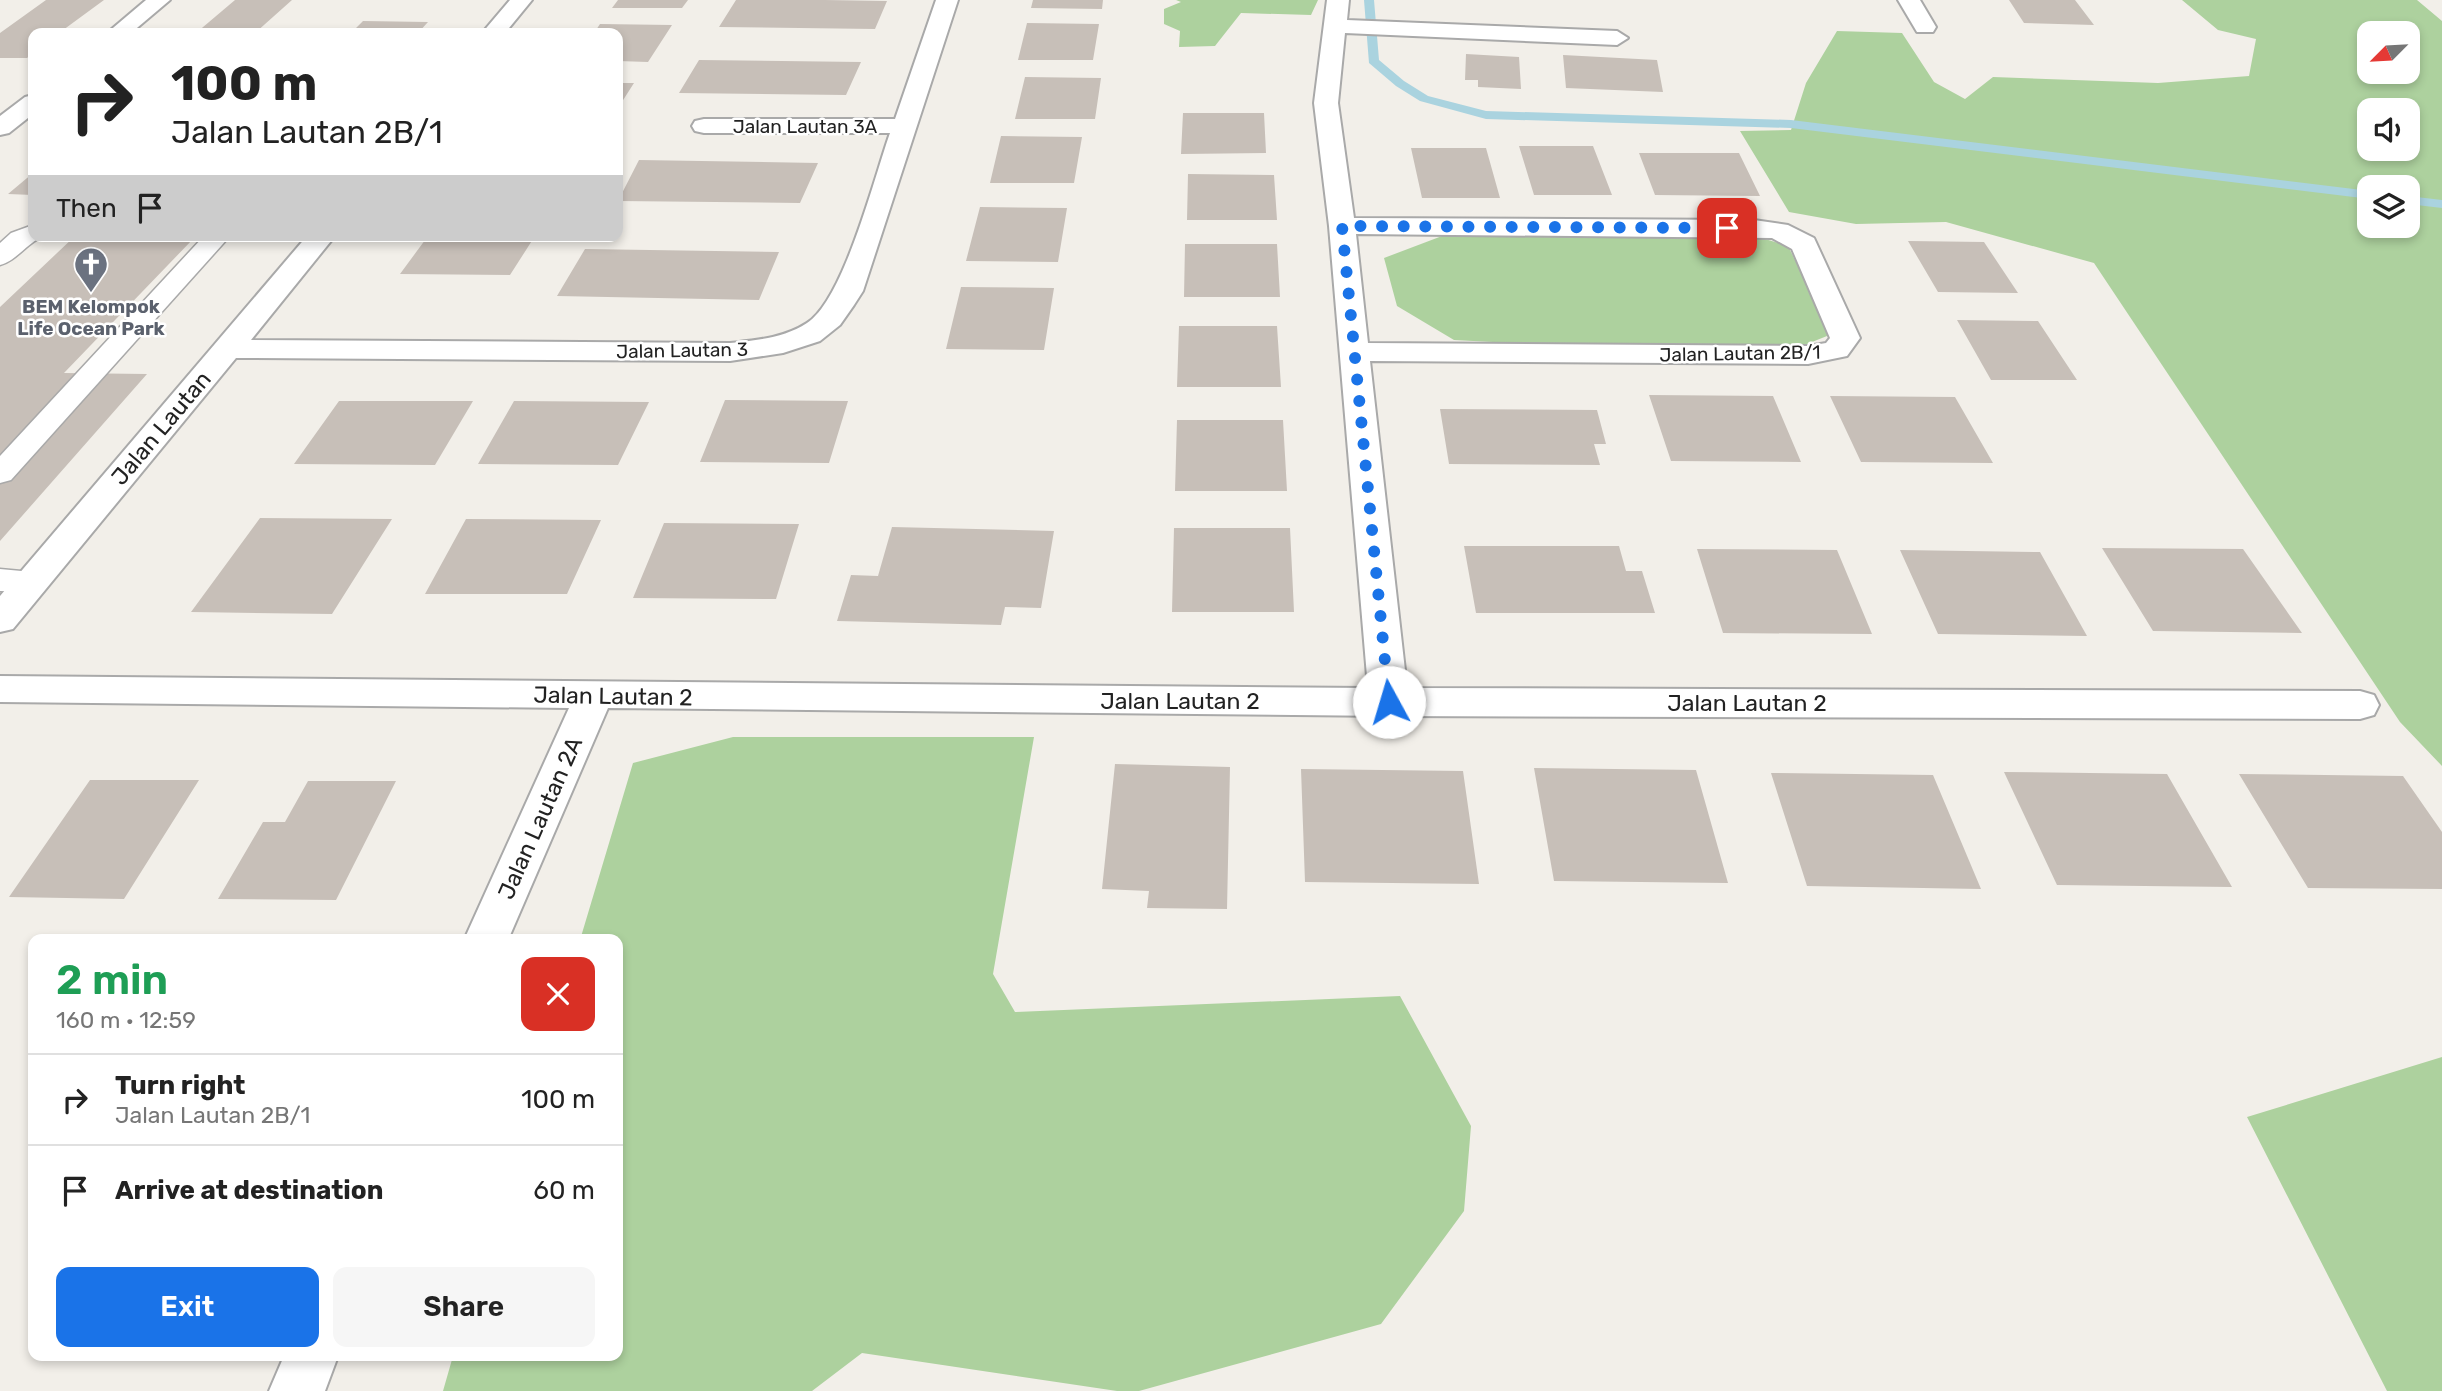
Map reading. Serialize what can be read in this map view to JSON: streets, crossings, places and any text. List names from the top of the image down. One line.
{"streets":{"street":["Jalan Lautan 3A","Jalan Lautan 3","Jalan Lautan 2B/1","Jalan Lautan","Jalan Lautan 2","Jalan Lautan 2A"]},"crossings":[["Jalan Lautan 3A","Jalan Lautan 3"],["Jalan Lautan 3","Jalan Lautan"],["Jalan Lautan 2","Jalan Lautan 2A"]],"places":{"church":["BEM Kelompok Life Ocean Park"]},"north":"bottom left","page":{"turn":["100 m","Jalan Lautan 2B/1"],"then":"Then","heading":["2 min","160 m · 12:59"],"list":[{"name":"Turn right","note":"Jalan Lautan 2B/1","value":"100 m"},{"name":"Arrive at destination","value":"60 m"}],"buttons":["Exit","Share"]}}
